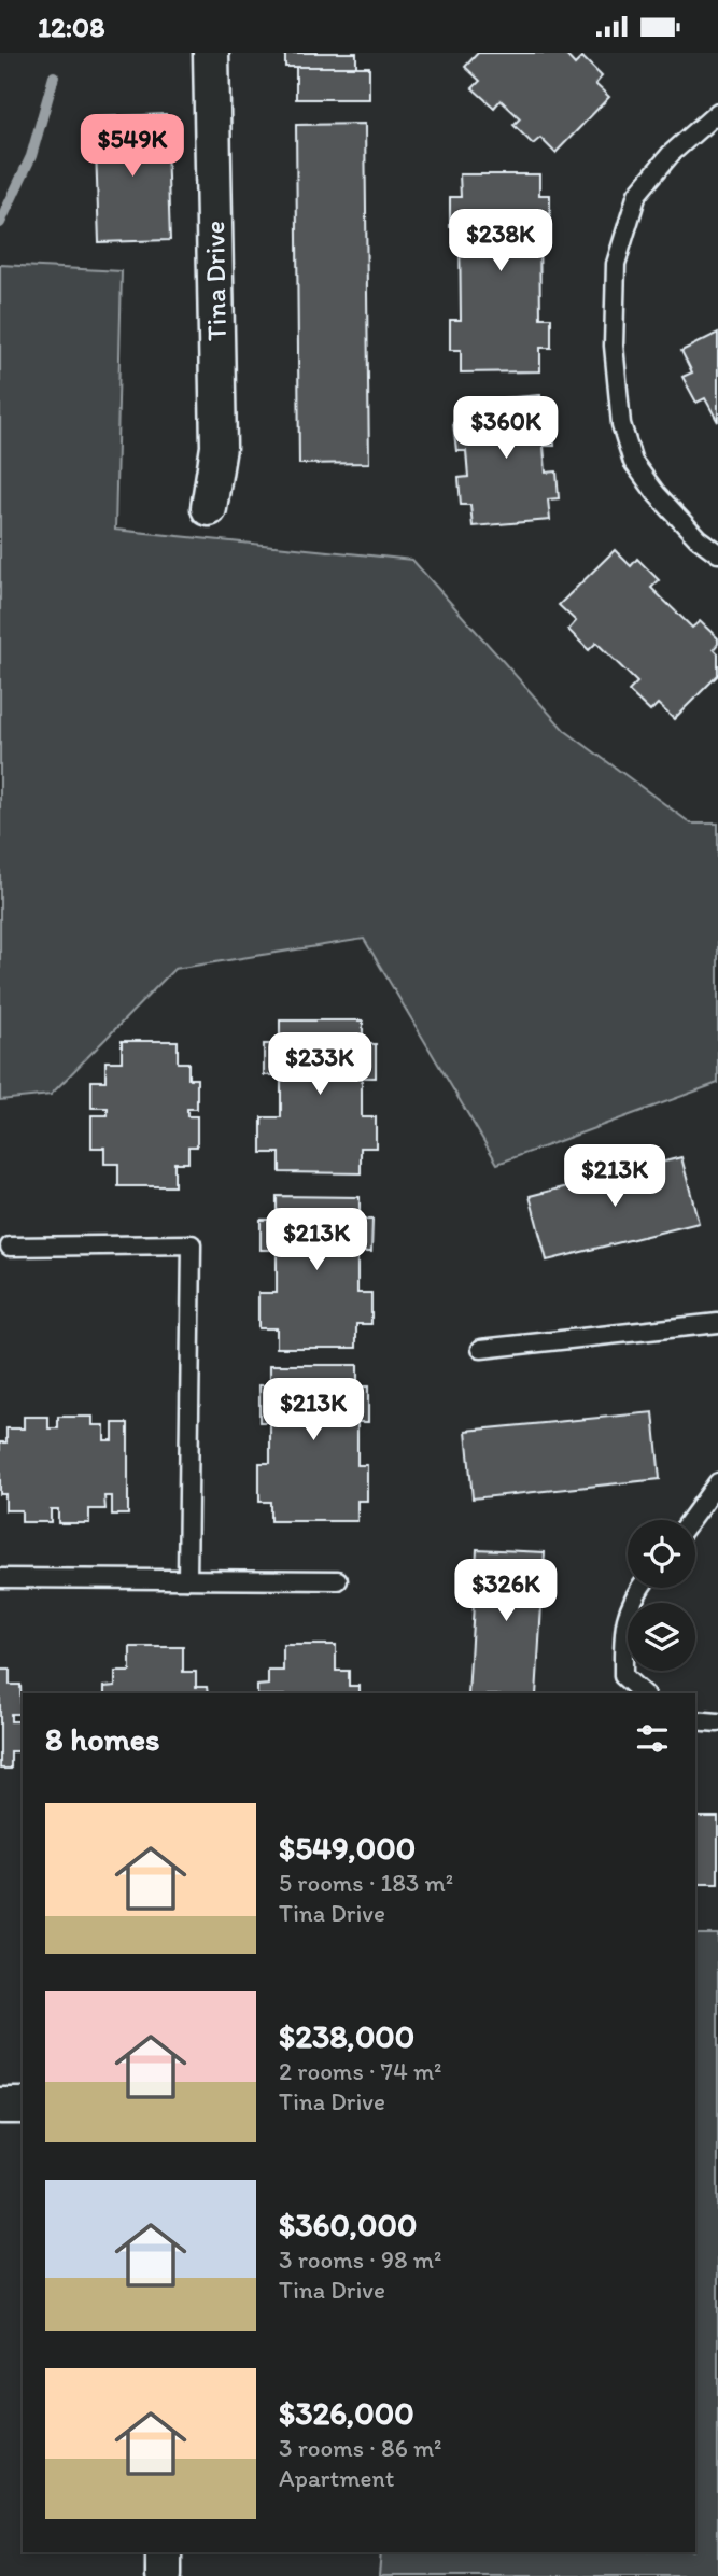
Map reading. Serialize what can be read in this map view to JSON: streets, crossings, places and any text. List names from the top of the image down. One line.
{"streets":{"street":["Tina Drive"]},"page":{"status":"12:08","price":["$549K","$238K","$360K","$233K","$213K","$213K","$213K","$326K"],"heading":"8 homes","list":[{"name":"$549,000","note":"5 rooms · 183 m² · Tina Drive"},{"name":"$238,000","note":"2 rooms · 74 m² · Tina Drive"},{"name":"$360,000","note":"3 rooms · 98 m² · Tina Drive"},{"name":"$326,000","note":"3 rooms · 86 m² · Apartment"}]}}
